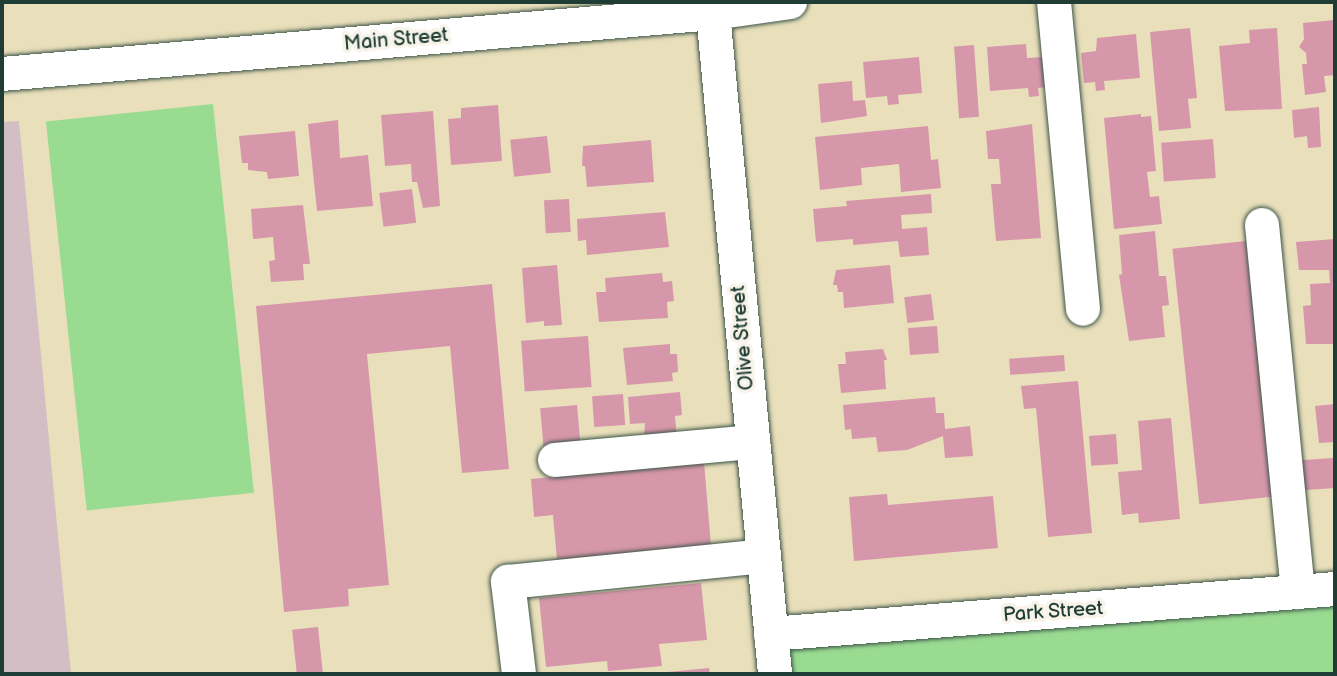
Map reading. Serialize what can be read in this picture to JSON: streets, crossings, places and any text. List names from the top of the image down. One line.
{"streets":{"street":["Main Street","Olive Street","Park Street"]},"crossings":[["Main Street","Olive Street"],["Olive Street","Park Street"]]}
